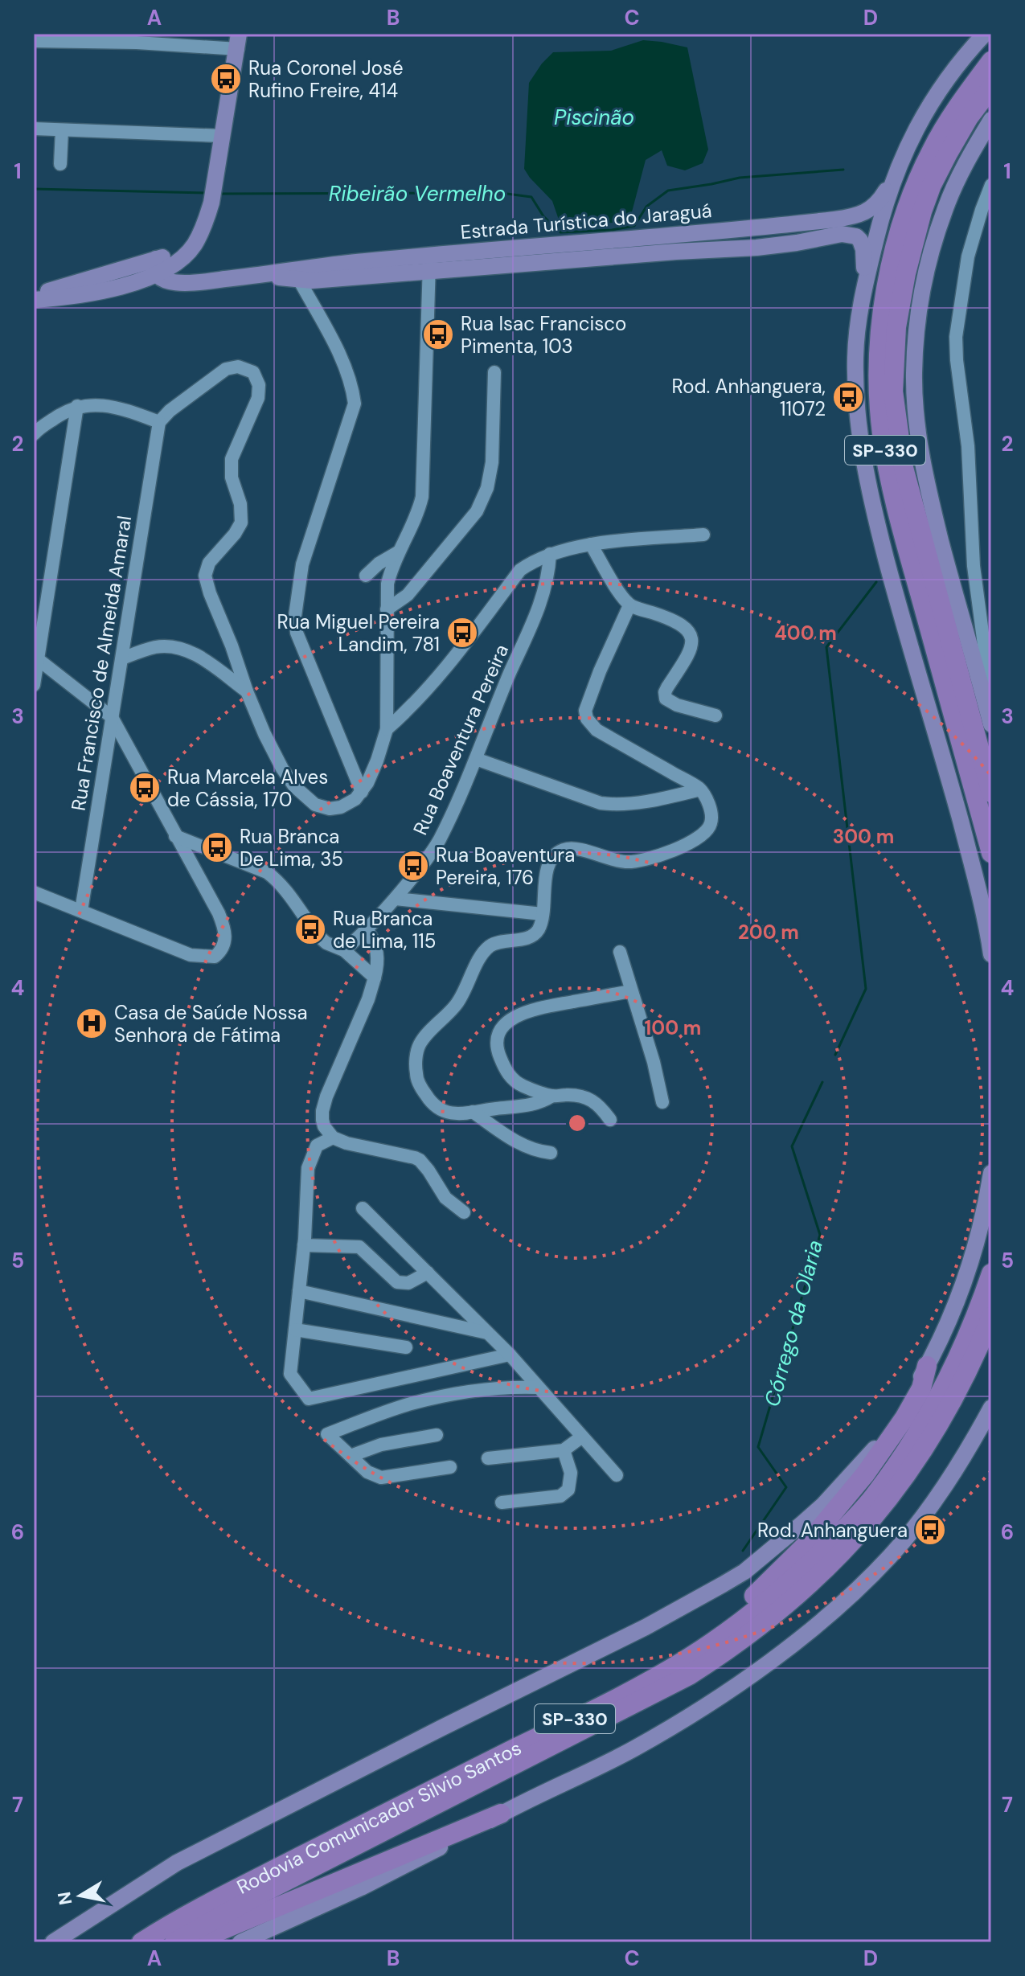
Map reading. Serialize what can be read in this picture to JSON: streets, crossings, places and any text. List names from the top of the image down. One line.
{"streets":{"highway":["SP-330","Rodovia Comunicador Silvio Santos"],"main road":["Estrada Turística do Jaraguá"],"street":["Rua Francisco de Almeida Amaral","Rua Boaventura Pereira"]},"water":["Piscinão","Ribeirão Vermelho","Córrego da Olaria"],"places":{"bus stop":["Rua Coronel José Rufino Freire, 414","Rua Isac Francisco Pimenta, 103","Rod. Anhanguera, 11072","Rua Miguel Pereira Landim, 781","Rua Marcela Alves de Cássia, 170","Rua Branca De Lima, 35","Rua Boaventura Pereira, 176","Rua Branca de Lima, 115","Rod. Anhanguera"],"hospital":["Casa de Saúde Nossa Senhora de Fátima"]},"north":"left","grid":{"columns":["A","B","C","D"],"rows":["1","2","3","4","5","6","7"]},"rings":["400 m","300 m","200 m","100 m"]}
